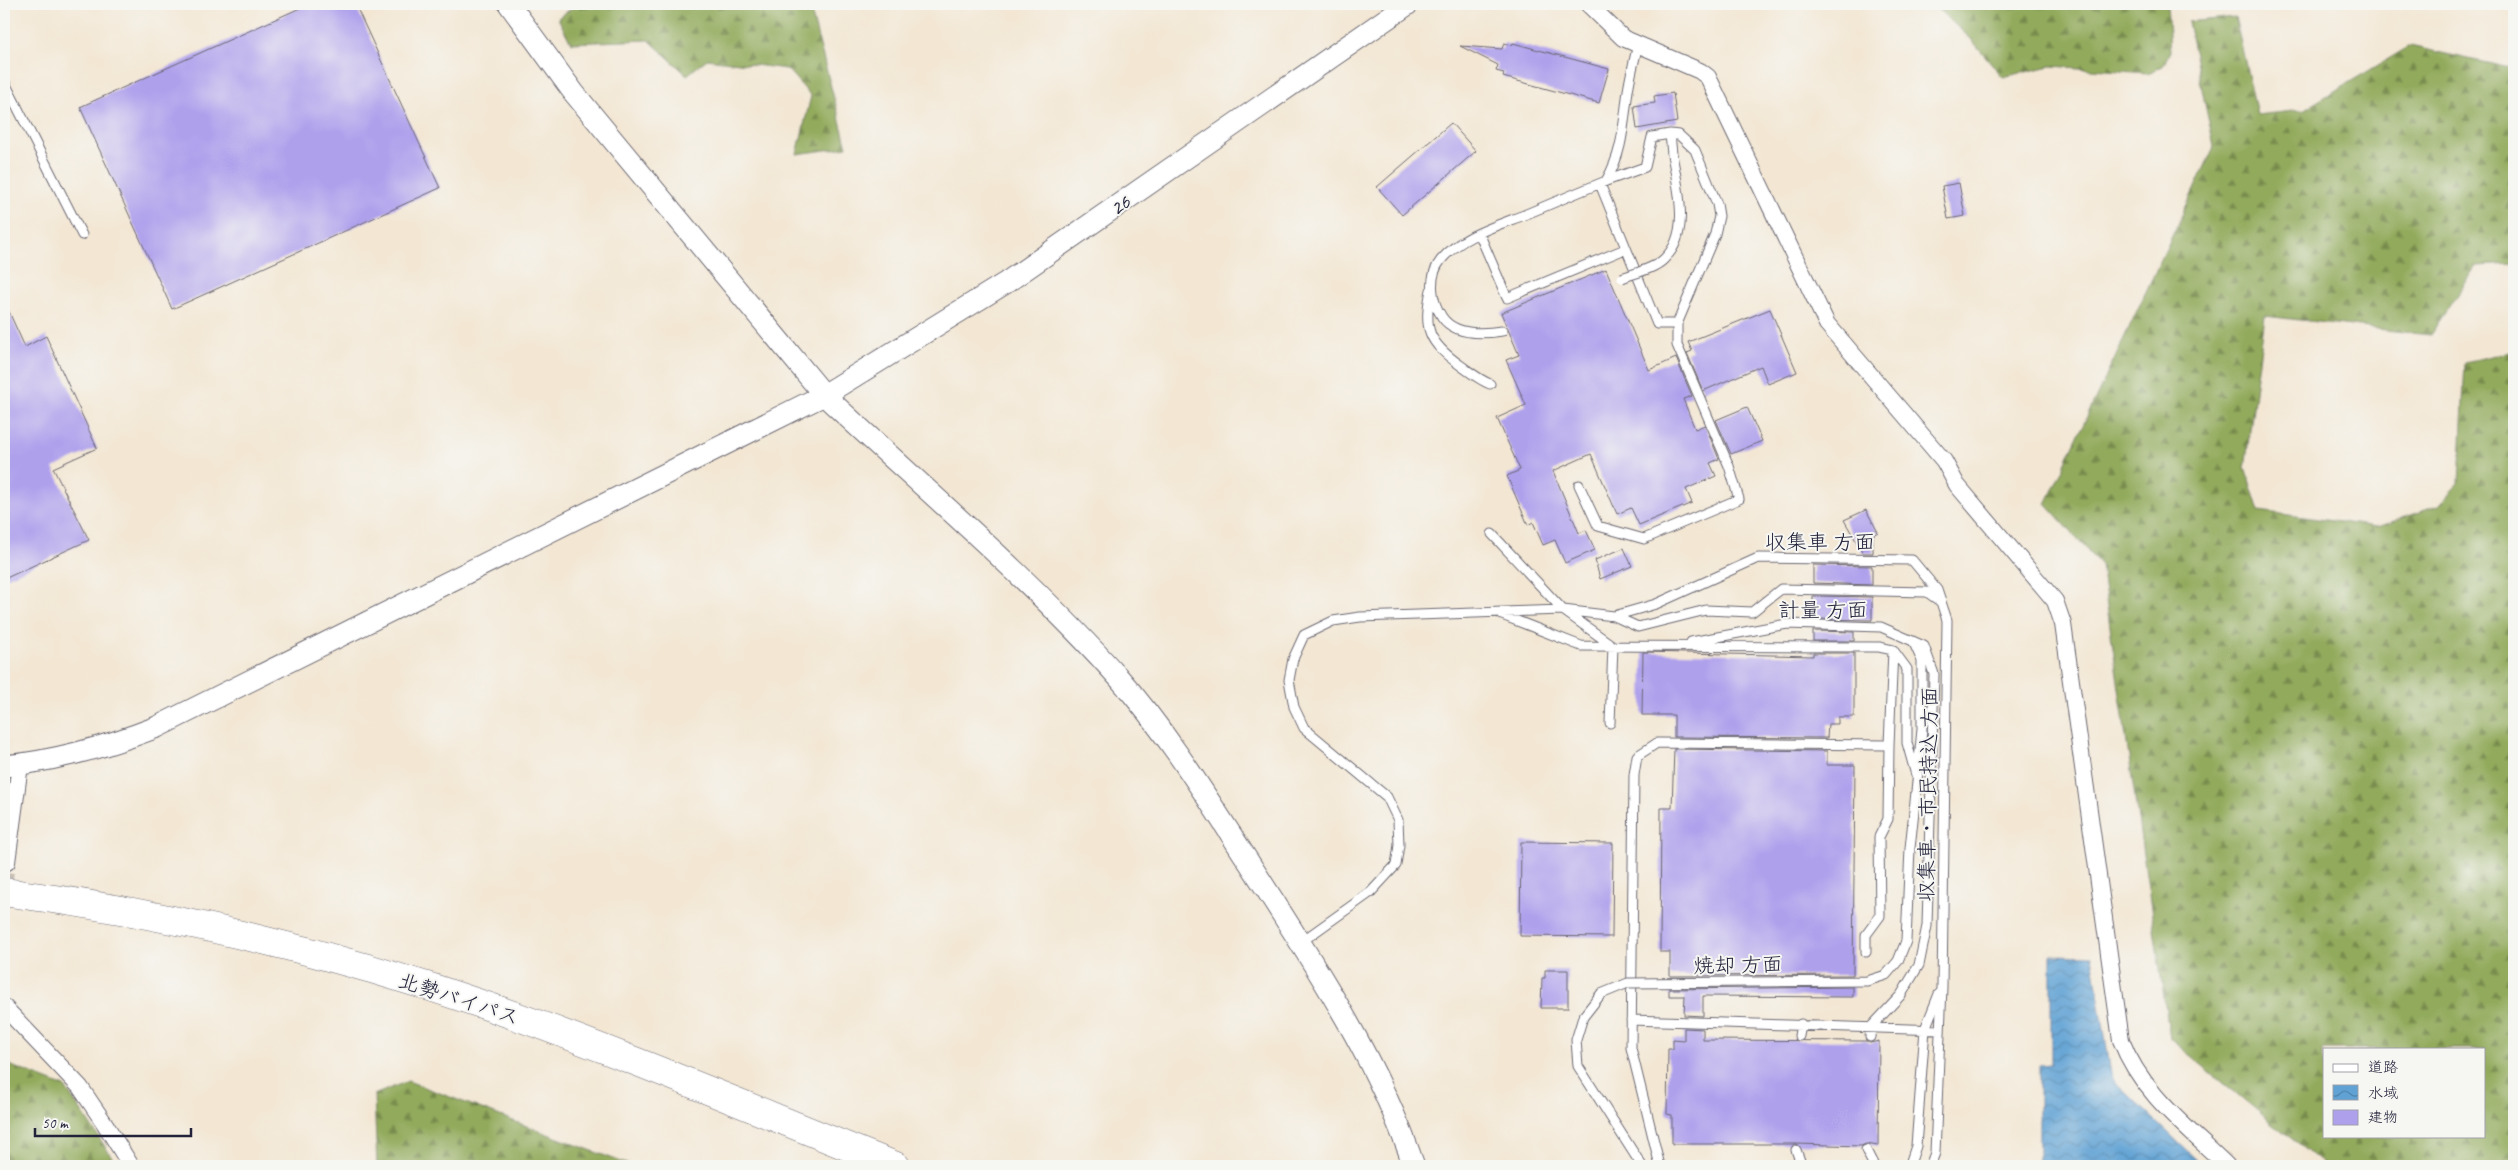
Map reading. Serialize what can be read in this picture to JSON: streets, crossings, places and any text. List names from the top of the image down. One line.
{"streets":{"highway":["北勢バイパス"],"street":["26"],"lane":["収集車 方面","計量 方面","収集車・市民持込 方面","焼却 方面"]},"crossings":[["収集車 方面","収集車・市民持込 方面"]],"legend":["道路","水域","建物"],"scale_bar":"50 m"}
